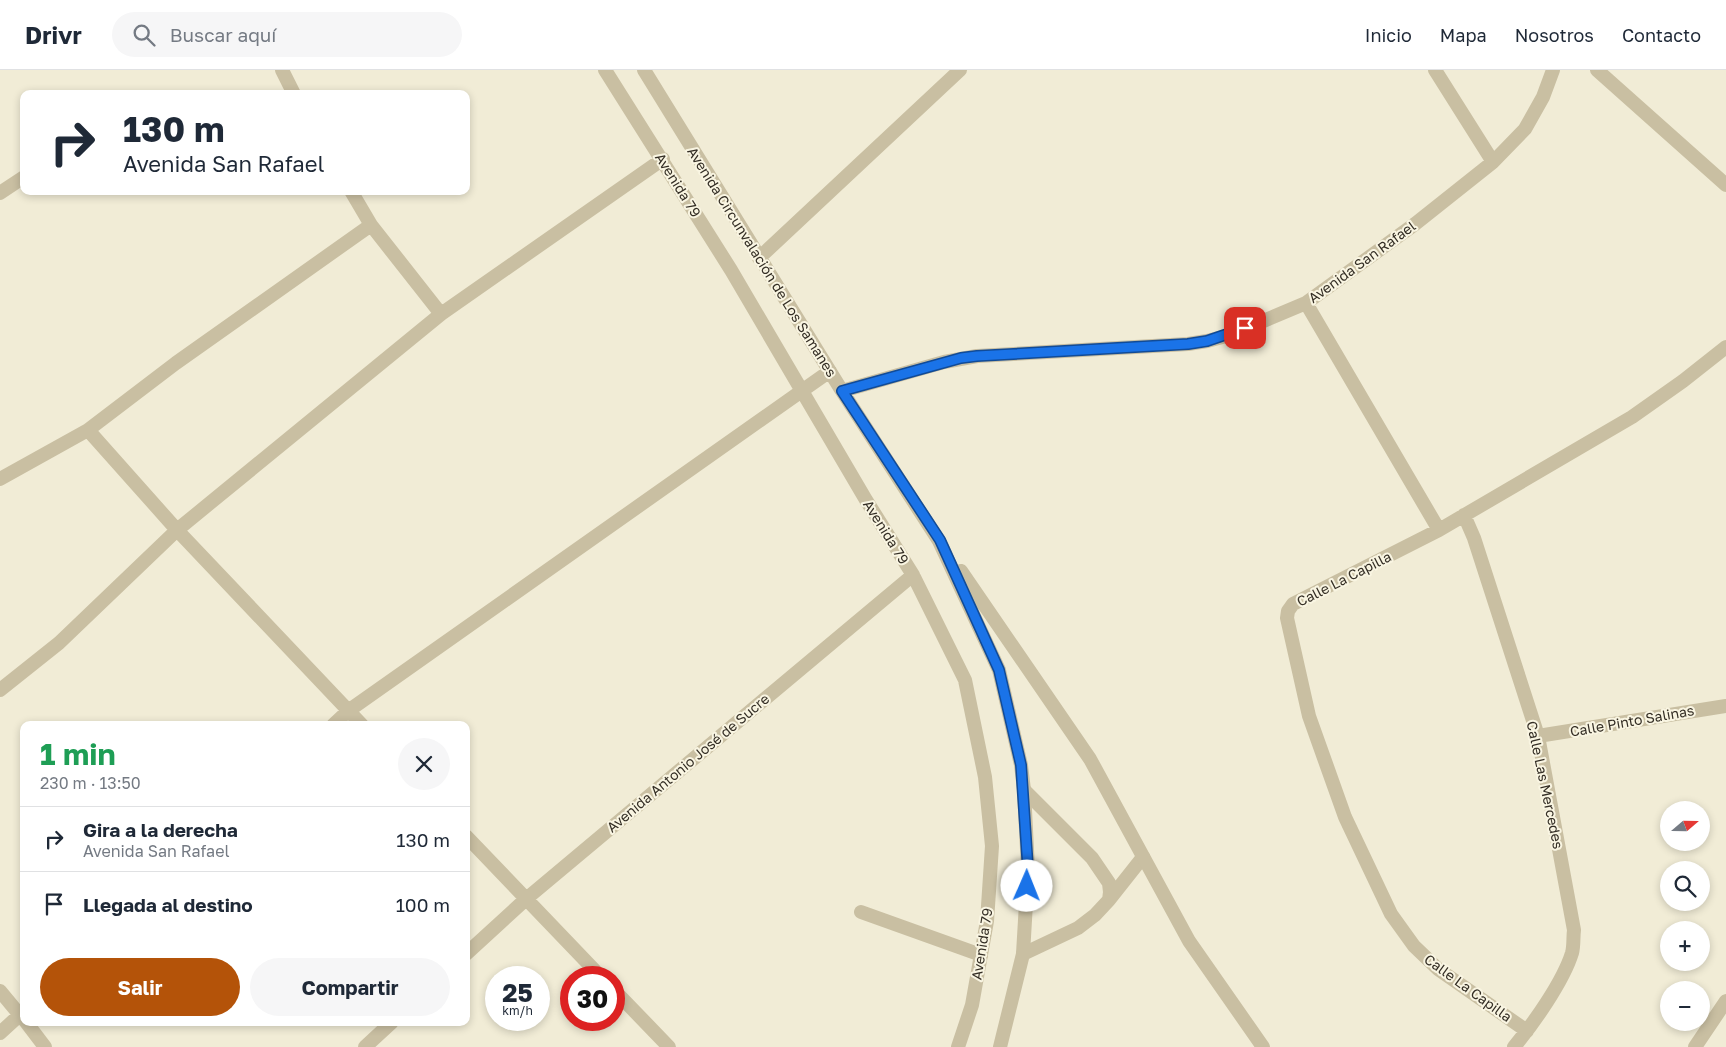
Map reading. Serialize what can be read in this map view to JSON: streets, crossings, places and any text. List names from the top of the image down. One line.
{"streets":{"street":["Avenida 79","Avenida Circunvalación de Los Samanes","Avenida San Rafael","Calle La Capilla","Calle Pinto Salinas","Avenida Antonio José de Sucre","Calle Las Mercedes"]},"crossings":[["Avenida 79","Avenida Antonio José de Sucre"],["Avenida Circunvalación de Los Samanes","Avenida San Rafael"],["Calle La Capilla","Calle Las Mercedes"],["Calle Pinto Salinas","Calle Las Mercedes"]],"north":"right","page":{"header":"Drivr","search":"Buscar aquí","nav":["Inicio","Mapa","Nosotros","Contacto"],"turn":["130 m","Avenida San Rafael"],"heading":["1 min","230 m · 13:50"],"map_buttons":["+","−"],"list":[{"name":"Gira a la derecha","note":"Avenida San Rafael","value":"130 m"},{"name":"Llegada al destino","value":"100 m"}],"buttons":["Salir","Compartir"],"speed":"25 km/h","limit":"30"}}
